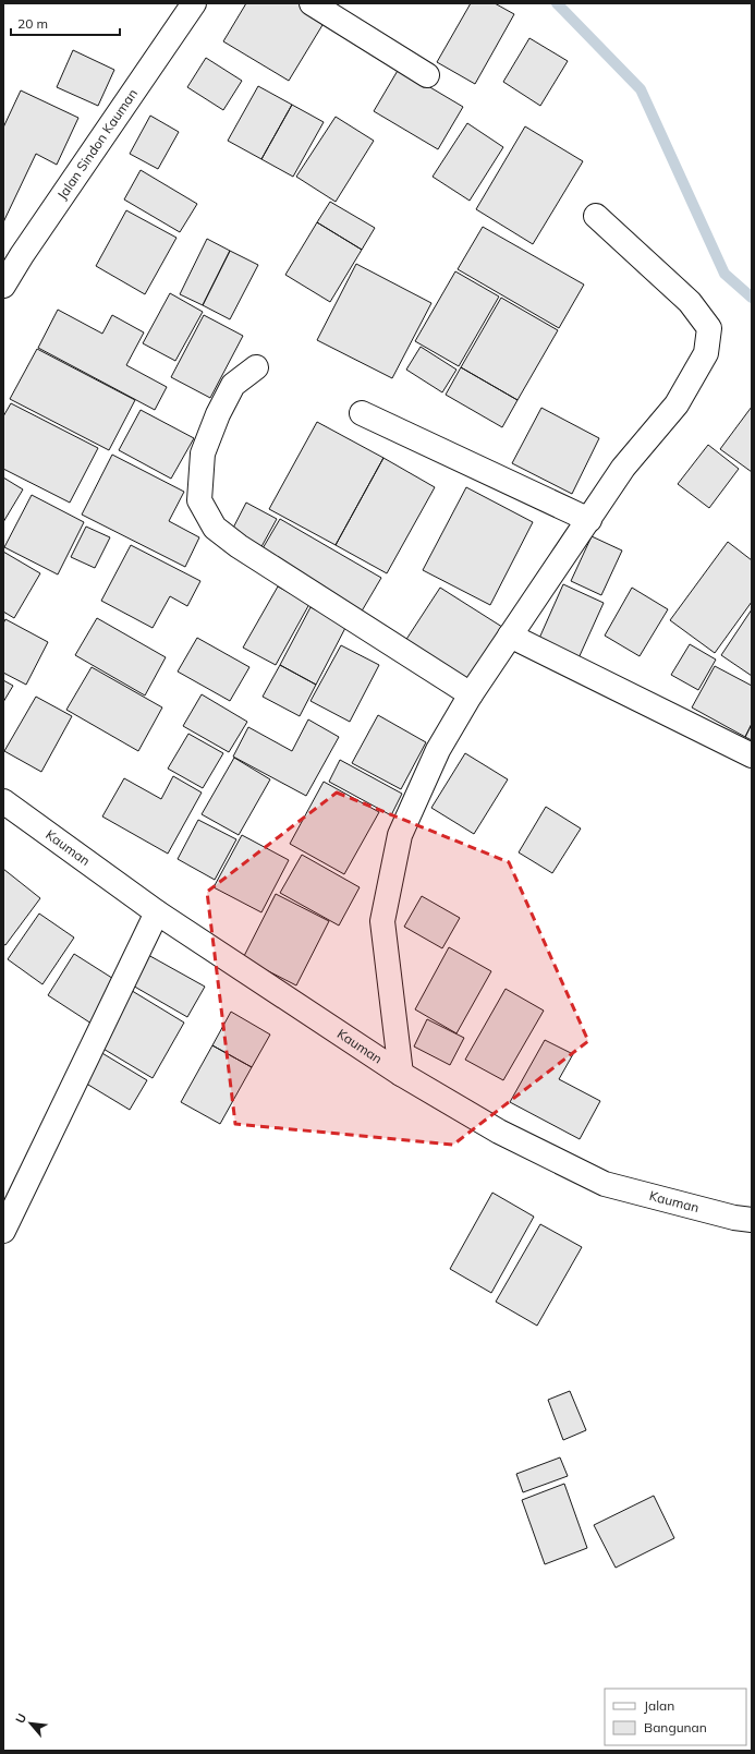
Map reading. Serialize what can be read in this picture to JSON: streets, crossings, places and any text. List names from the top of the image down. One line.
{"streets":{"street":["Jalan Sindon Kauman","Kauman"]},"legend":["Jalan","Bangunan"],"scale_bar":"20 m","north":"top left"}
